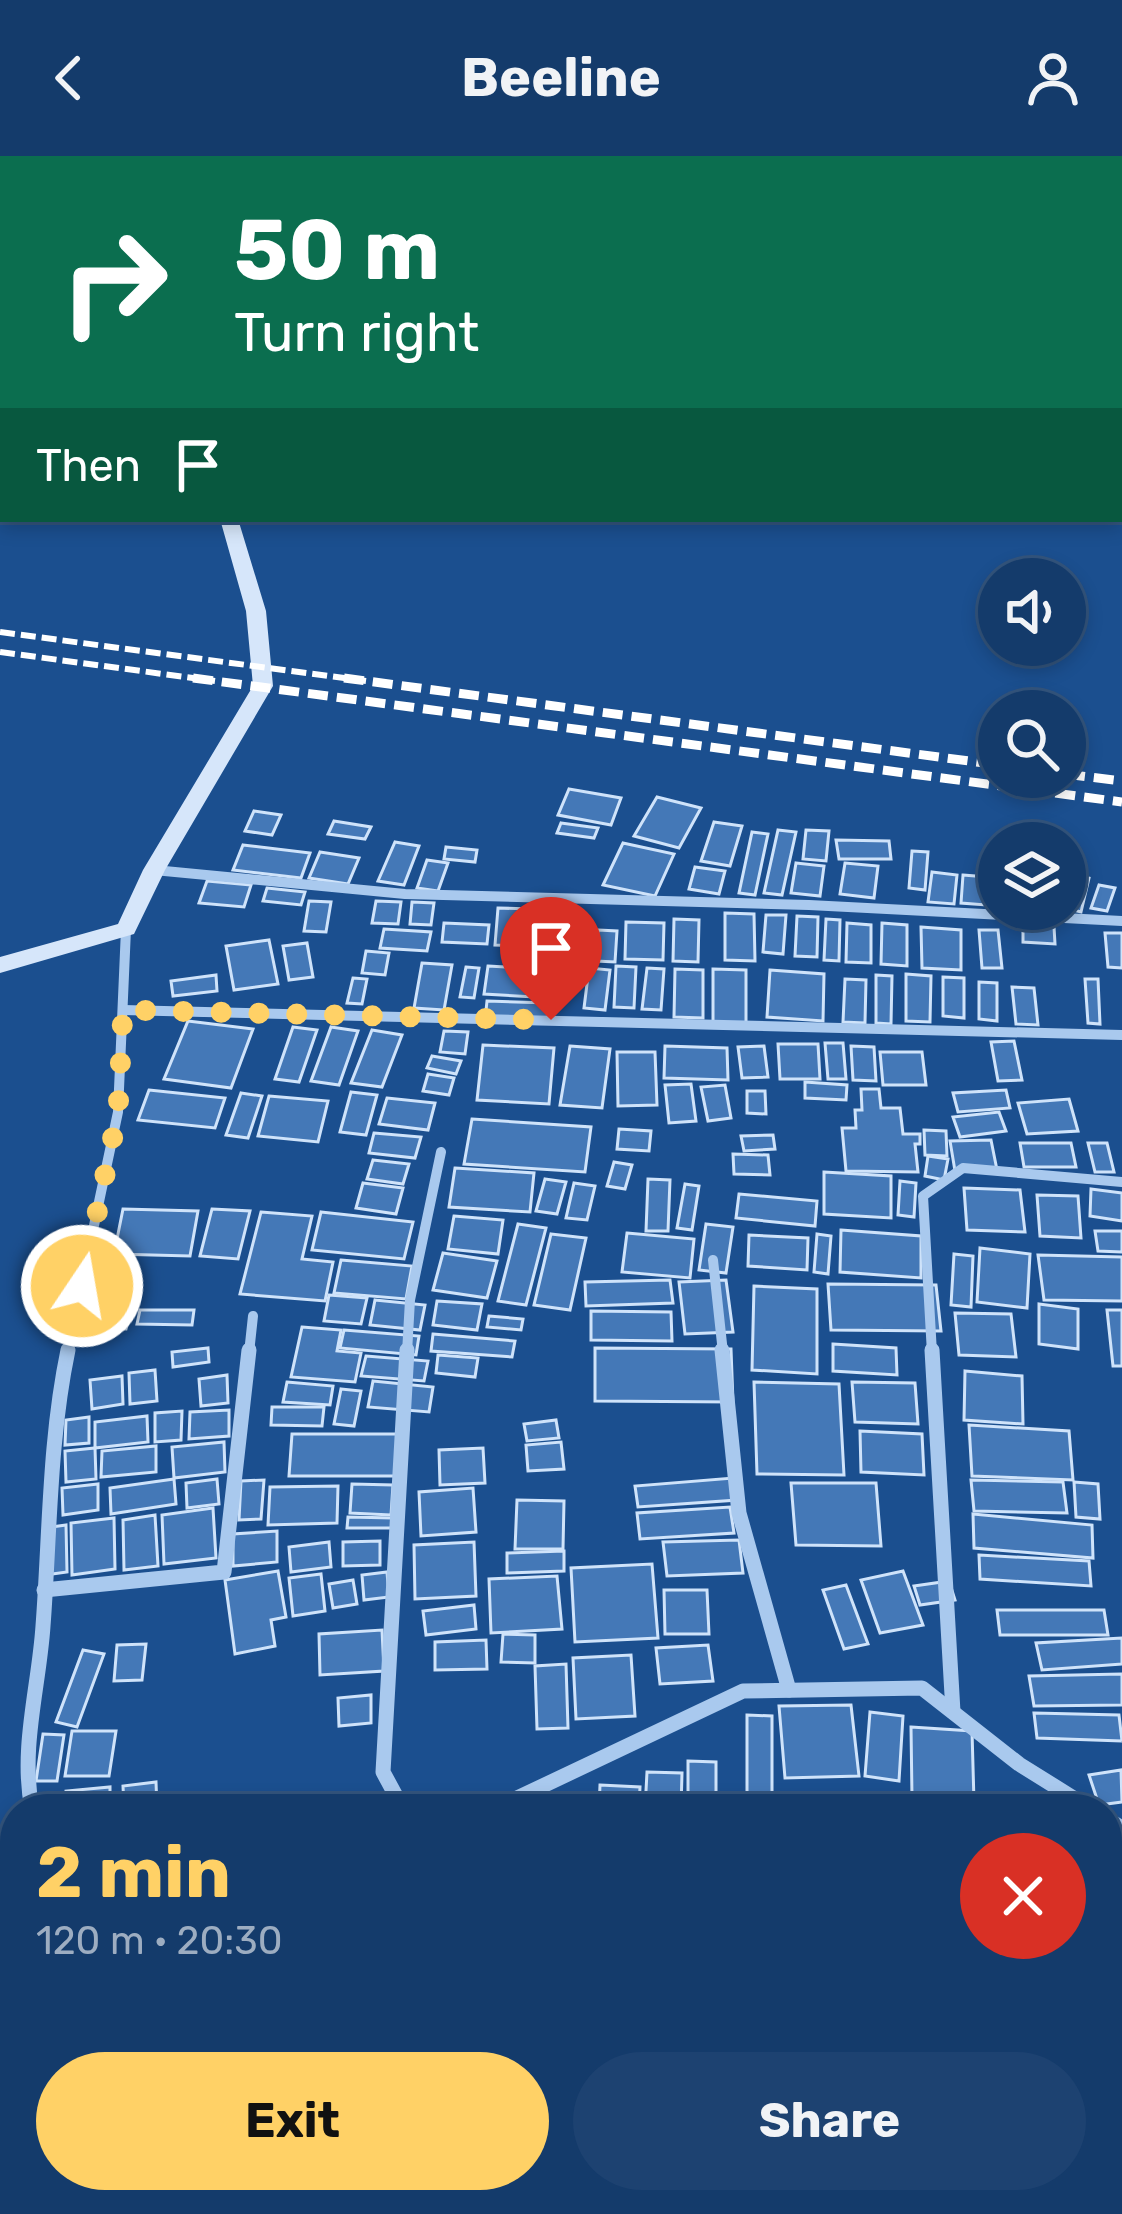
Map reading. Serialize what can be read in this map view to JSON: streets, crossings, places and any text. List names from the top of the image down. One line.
{"page":{"header":"Beeline","turn":["50 m","Turn right"],"then":"Then","heading":["2 min","120 m · 20:30"],"buttons":["Exit","Share"]}}
